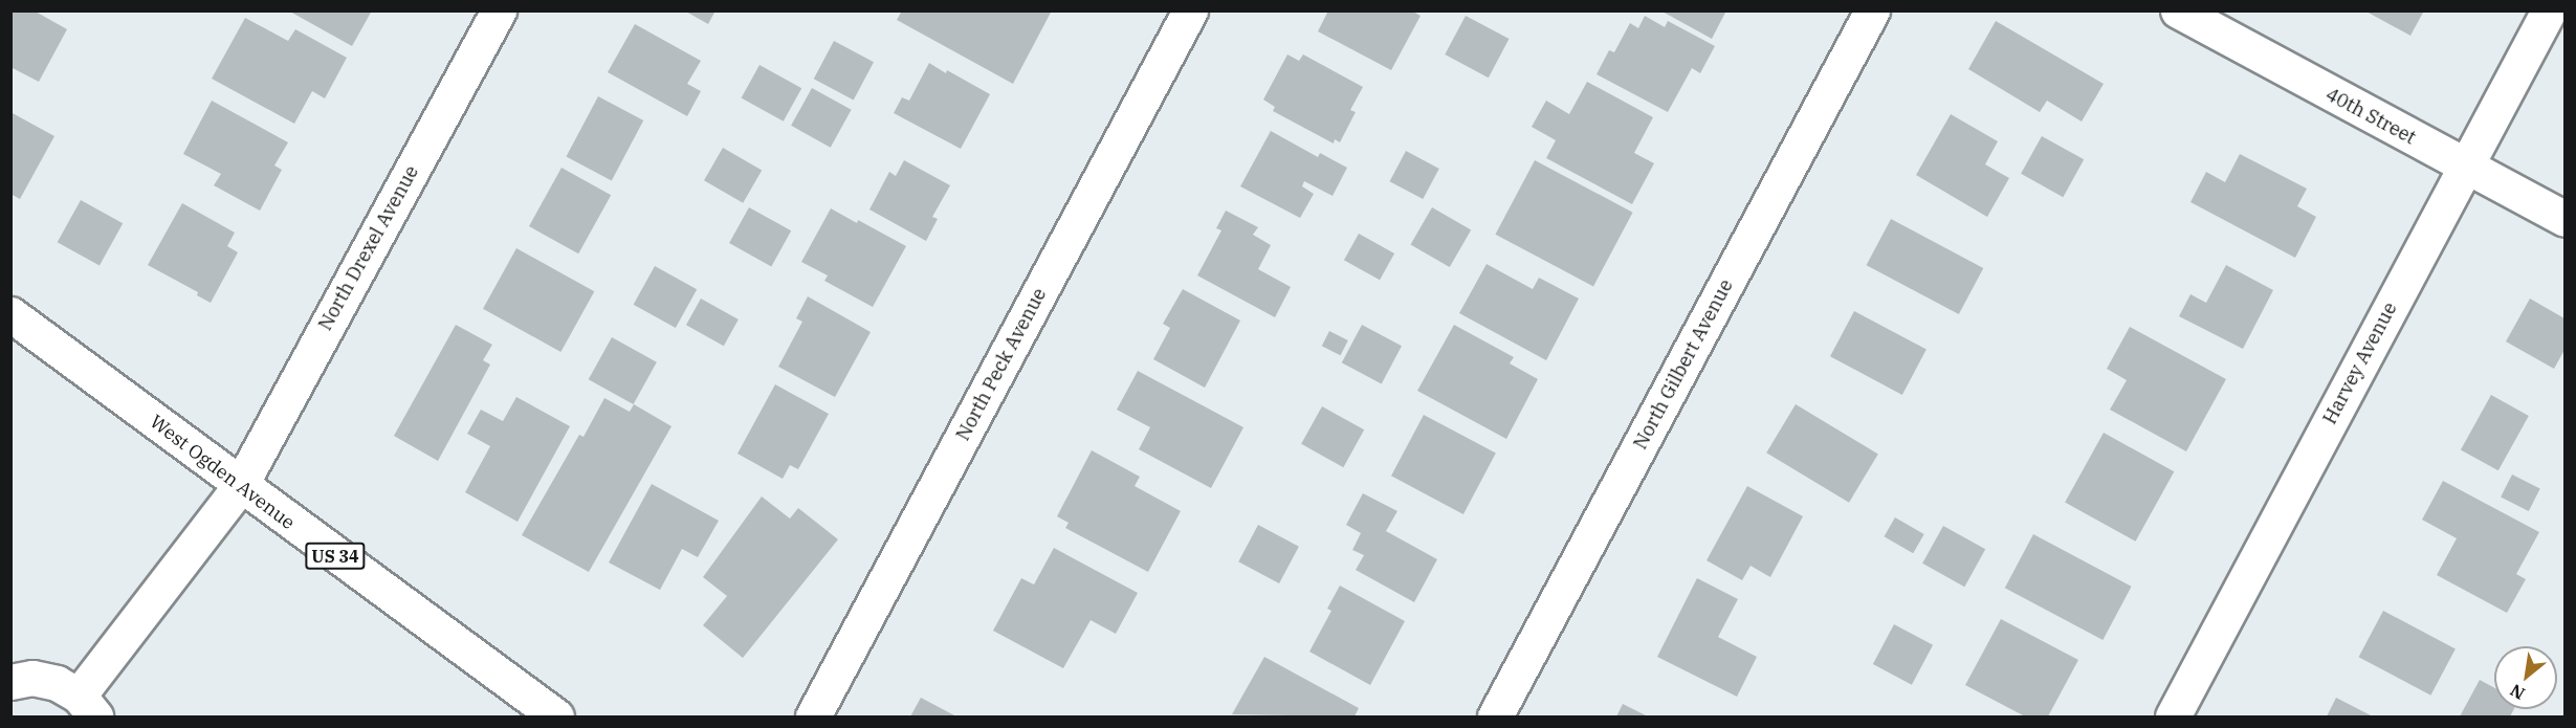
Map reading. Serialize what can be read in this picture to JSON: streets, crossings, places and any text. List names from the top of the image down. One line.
{"streets":{"street":["40th Street","North Drexel Avenue","Harvey Avenue","North Peck Avenue","North Gilbert Avenue","West Ogden Avenue","US 34"]},"crossings":[["40th Street","Harvey Avenue"],["North Drexel Avenue","West Ogden Avenue"]],"north":"bottom left"}
